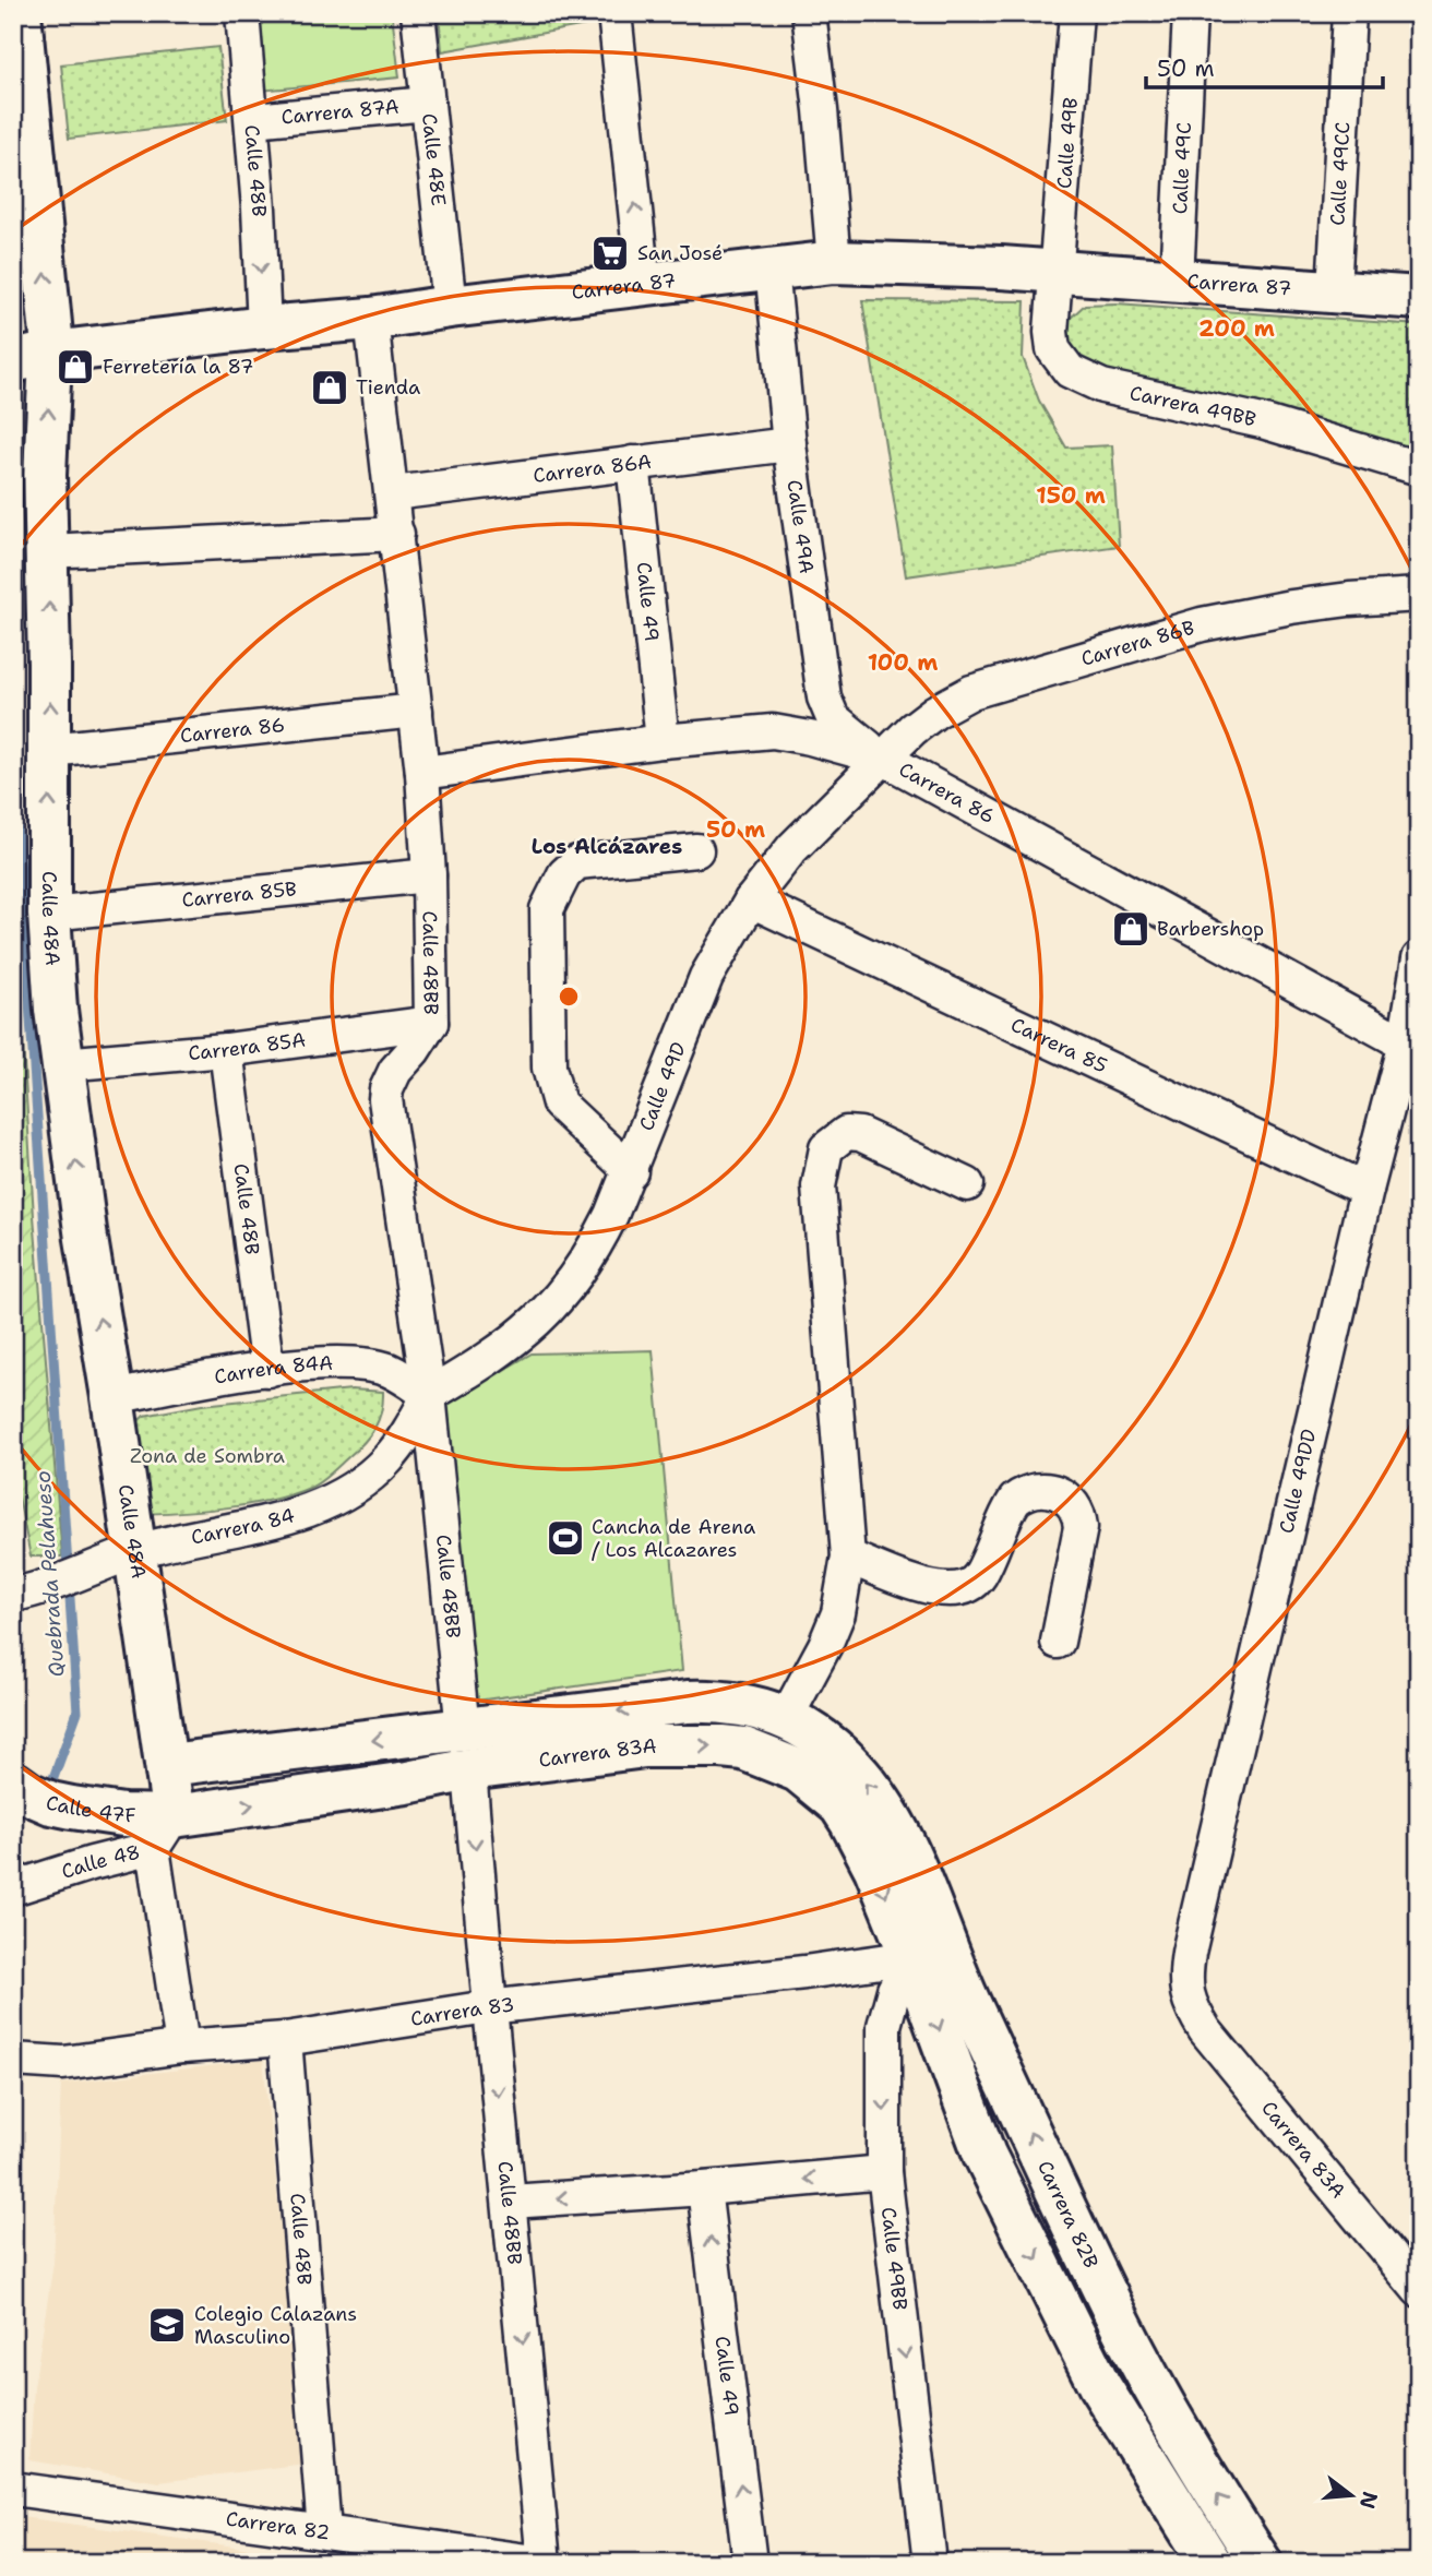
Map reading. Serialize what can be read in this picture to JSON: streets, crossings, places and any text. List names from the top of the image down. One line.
{"streets":{"street":["Carrera 87A","Calle 49B","Calle 48E","Calle 49C","Calle 48B","Calle 49CC","Carrera 87","Carrera 49BB","Carrera 86A","Calle 49A","Calle 49","Carrera 86B","Carrera 86","Carrera 85B","Calle 48A","Calle 48BB","Carrera 85A","Carrera 85","Calle 49D","Carrera 84A","Calle 49DD","Carrera 84","Carrera 83A","Calle 47F","Calle 48","Carrera 83","Carrera 82B","Calle 49BB","Carrera 82"]},"crossings":[["Carrera 87A","Calle 48E"],["Carrera 87A","Calle 48B"],["Calle 49B","Carrera 87"],["Calle 49B","Carrera 49BB"],["Calle 48E","Carrera 87"],["Calle 49C","Carrera 87"],["Calle 48B","Carrera 87"],["Calle 48B","Carrera 85A"],["Calle 48B","Carrera 84A"],["Calle 48B","Carrera 83"],["Calle 48B","Carrera 82"],["Calle 49CC","Carrera 87"],["Carrera 87","Carrera 49BB"],["Carrera 87","Calle 49A"],["Carrera 87","Calle 48A"],["Carrera 87","Calle 48BB"],["Carrera 86A","Calle 49A"],["Carrera 86A","Calle 49"],["Carrera 86A","Calle 48BB"],["Calle 49A","Carrera 86B"],["Calle 49A","Carrera 86"],["Calle 49A","Calle 49D"],["Calle 49","Carrera 86"],["Carrera 86B","Carrera 86"],["Carrera 86B","Calle 49D"],["Carrera 86","Calle 48A"],["Carrera 86","Calle 48BB"],["Carrera 86","Calle 49D"],["Carrera 86","Calle 49DD"],["Carrera 85B","Calle 48A"],["Carrera 85B","Calle 48BB"],["Calle 48A","Carrera 85A"],["Calle 48A","Carrera 84A"],["Calle 48A","Carrera 84"],["Calle 48A","Carrera 83A"],["Calle 48A","Calle 47F"],["Calle 48A","Calle 48"],["Calle 48A","Carrera 83"],["Calle 48BB","Carrera 85A"],["Calle 48BB","Calle 49D"],["Calle 48BB","Carrera 84A"],["Calle 48BB","Carrera 84"],["Calle 48BB","Carrera 83A"],["Calle 48BB","Carrera 83"],["Calle 48BB","Carrera 82"],["Carrera 85","Calle 49D"],["Carrera 85","Calle 49DD"],["Calle 49D","Carrera 84A"],["Calle 49D","Carrera 84"],["Carrera 84A","Carrera 84"],["Calle 49DD","Carrera 83A"],["Carrera 83A","Calle 47F"],["Carrera 83A","Calle 48"],["Carrera 83A","Carrera 83"],["Carrera 83A","Carrera 82B"],["Carrera 83A","Calle 49BB"],["Calle 47F","Calle 48"],["Carrera 83","Calle 49BB"]],"one_way":["Calle 49","Calle 48A","Calle 48BB"],"districts":["Los Alcázares"],"water":["Quebrada Pelahueso"],"parks":["Zona de Sombra"],"places":{"supermarket":["San José"],"shop":["Ferretería la 87","Tienda","Barbershop"],"sports":["Cancha de Arena / Los Alcazares"],"school or university":["Colegio Calazans Masculino"]},"scale_bar":"50 m","north":"right","rings":["200 m","150 m","100 m","50 m"]}
